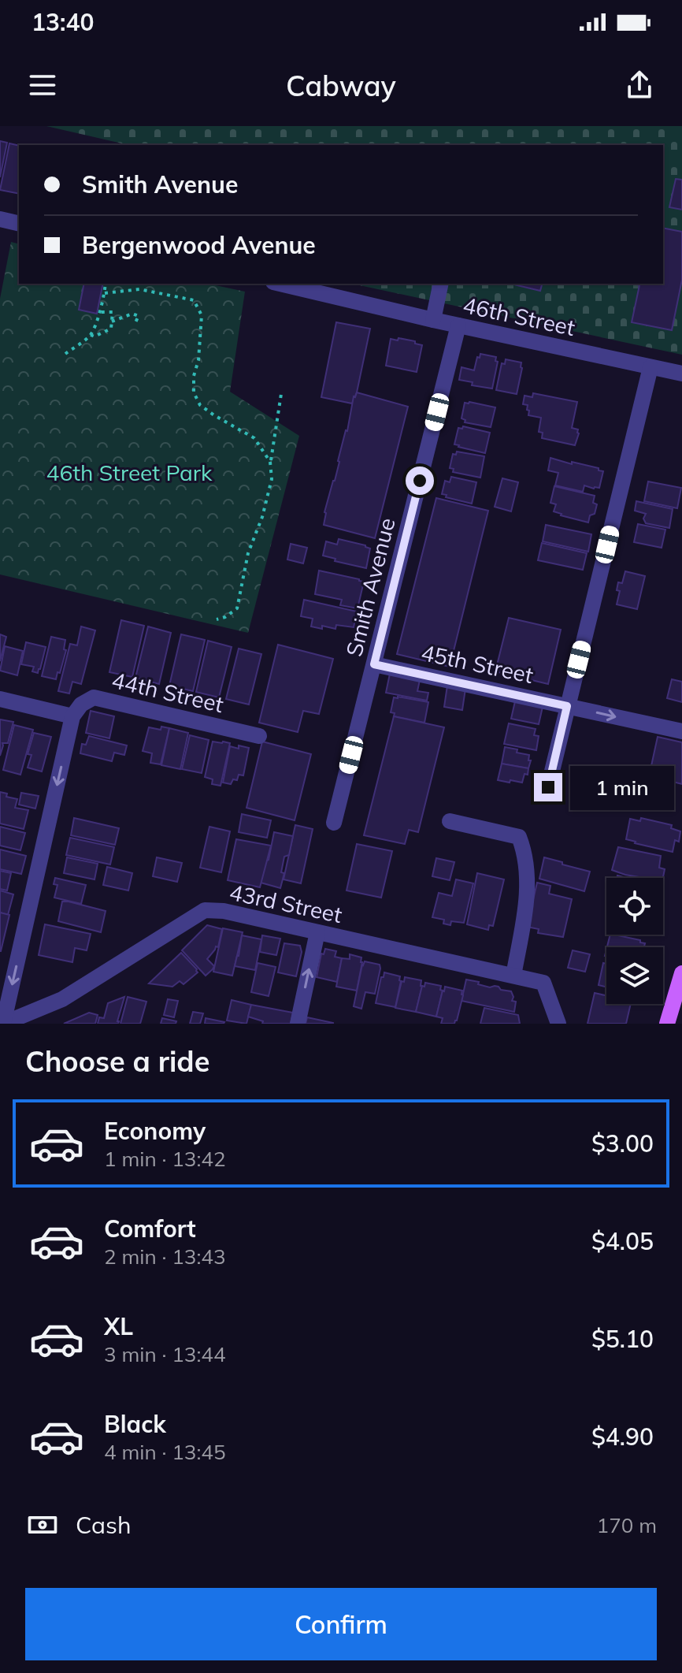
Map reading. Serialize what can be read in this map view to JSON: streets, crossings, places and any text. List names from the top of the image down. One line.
{"streets":{"street":["46th Street","Smith Avenue","45th Street","44th Street","43rd Street"]},"crossings":[["46th Street","Smith Avenue"],["Smith Avenue","45th Street"]],"one_way":["45th Street"],"parks":["46th Street Park"],"page":{"status":"13:40","header":"Cabway","banner":["Smith Avenue","Bergenwood Avenue"],"bubble":"1 min","heading":"Choose a ride","list":[{"name":"Economy","note":"1 min · 13:42","value":"$3.00"},{"name":"Comfort","note":"2 min · 13:43","value":"$4.05"},{"name":"XL","note":"3 min · 13:44","value":"$5.10"},{"name":"Black","note":"4 min · 13:45","value":"$4.90"}],"pay":["Cash","170 m"],"buttons":"Confirm"}}
